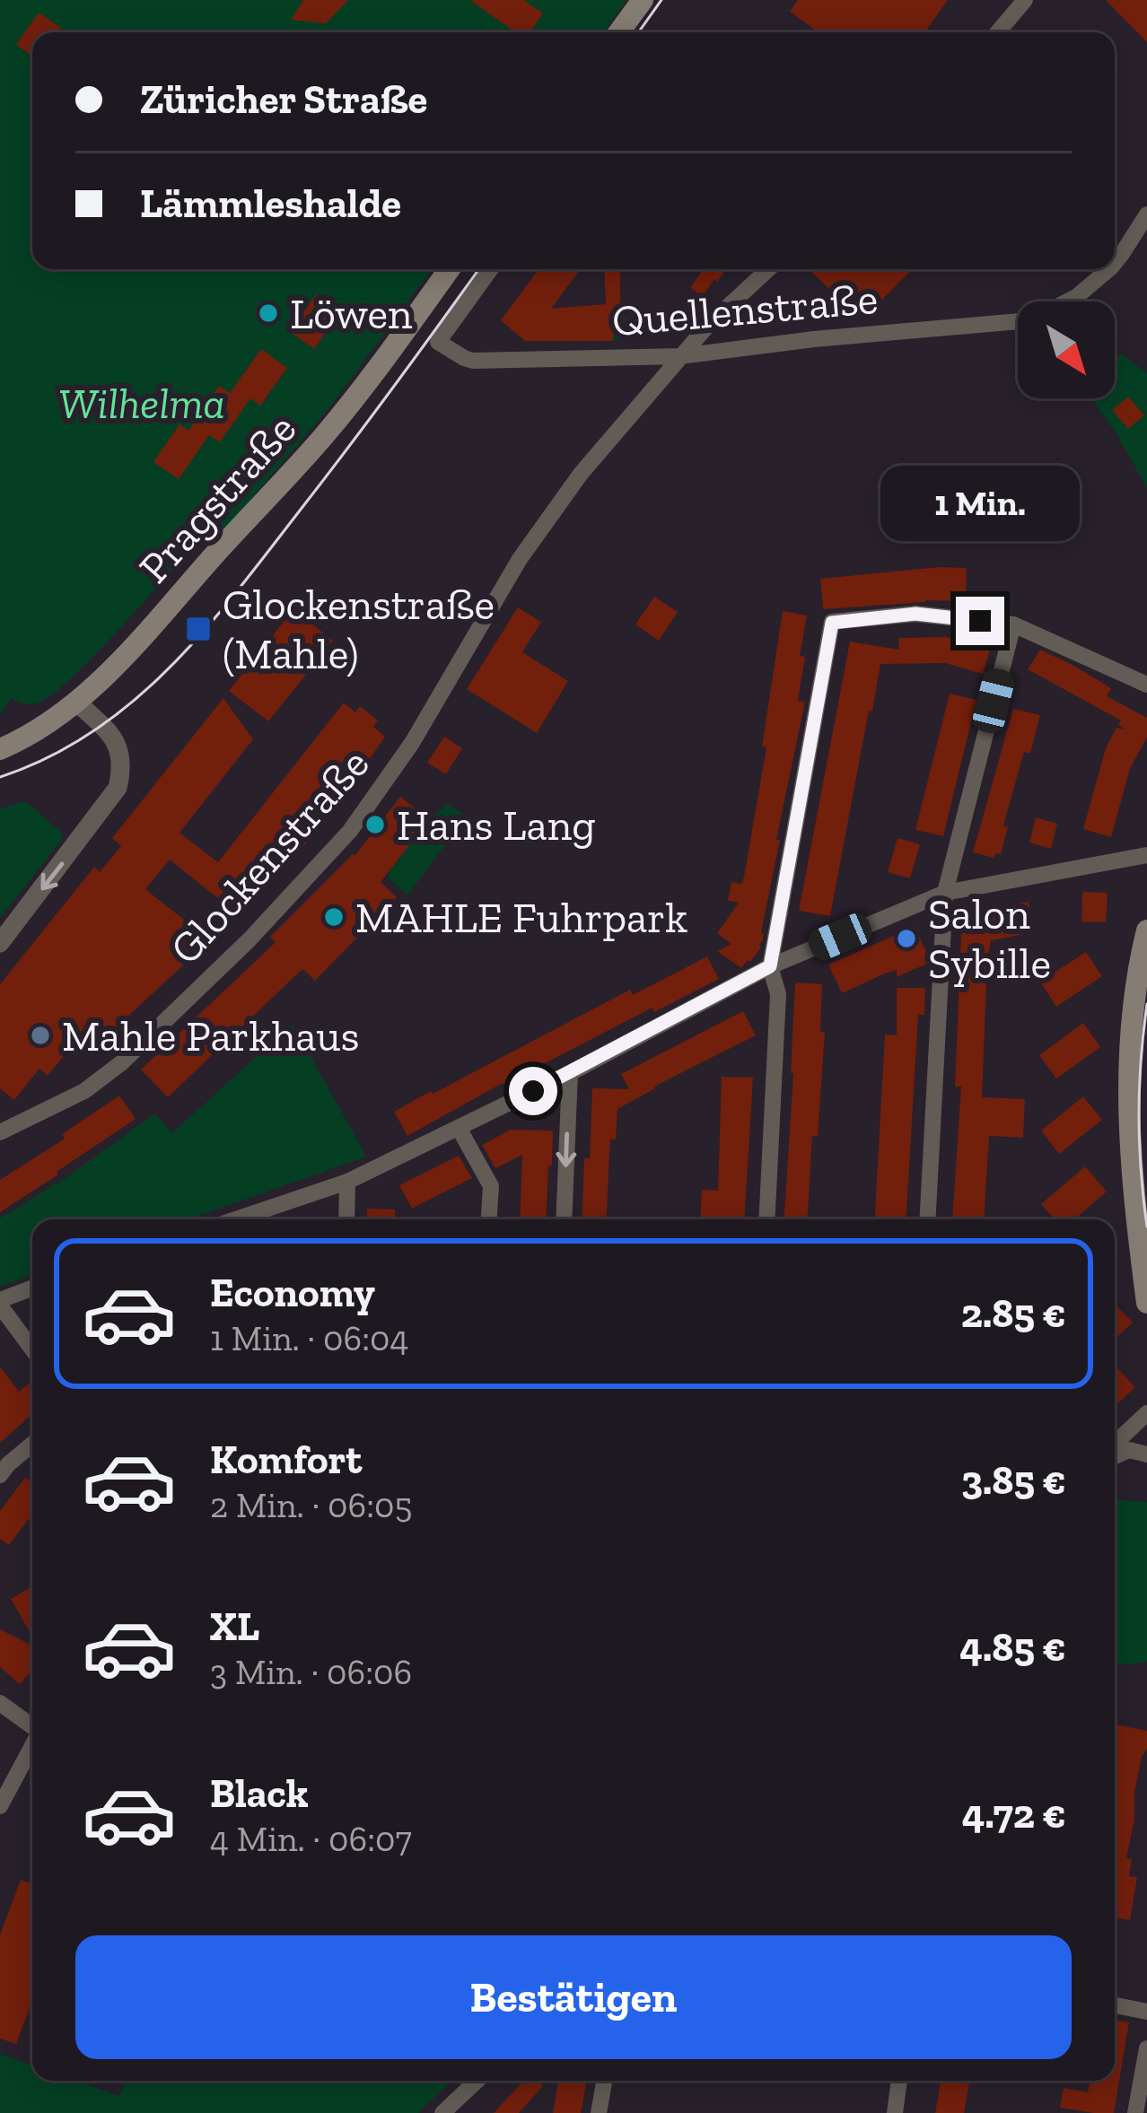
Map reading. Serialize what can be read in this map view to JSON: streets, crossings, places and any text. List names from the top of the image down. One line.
{"streets":{"main road":["Pragstraße"],"street":["Quellenstraße","Glockenstraße"]},"crossings":[["Quellenstraße","Glockenstraße"]],"parks":["Wilhelma"],"places":{"other":["Löwen","Hans Lang","MAHLE Fuhrpark","Salon Sybille","Mahle Parkhaus"],"transit":["Glockenstraße (Mahle)"]},"north":"bottom right","page":{"banner":["Züricher Straße","Lämmleshalde"],"bubble":"1 Min.","list":[{"name":"Economy","note":"1 Min. · 06:04","value":"2.85 €"},{"name":"Komfort","note":"2 Min. · 06:05","value":"3.85 €"},{"name":"XL","note":"3 Min. · 06:06","value":"4.85 €"},{"name":"Black","note":"4 Min. · 06:07","value":"4.72 €"}],"buttons":"Bestätigen"}}
